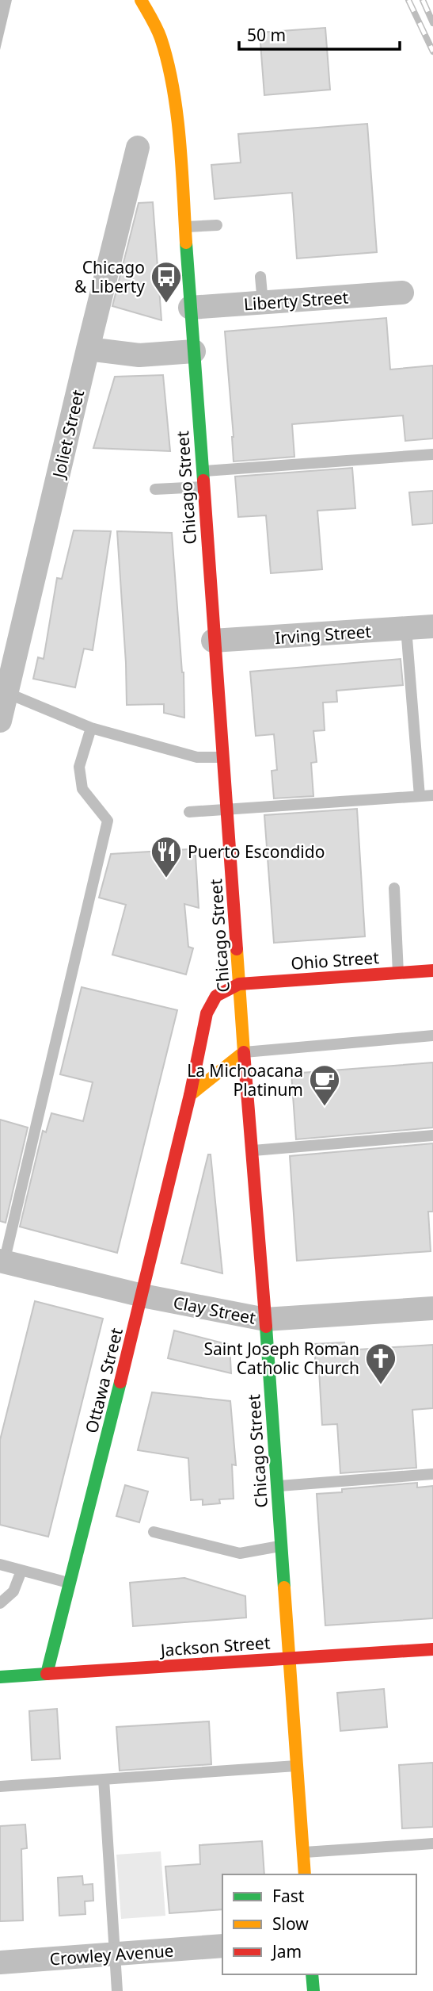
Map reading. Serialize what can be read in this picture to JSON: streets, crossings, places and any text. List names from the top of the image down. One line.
{"streets":{"main road":["Chicago Street","Ohio Street","Ottawa Street","Jackson Street"],"street":["Liberty Street","Joliet Street","Irving Street","Clay Street","Crowley Avenue"]},"crossings":[["Liberty Street","Chicago Street"],["Chicago Street","Irving Street"],["Chicago Street","Ohio Street"],["Chicago Street","Clay Street"],["Chicago Street","Ottawa Street"],["Chicago Street","Jackson Street"],["Ohio Street","Ottawa Street"],["Clay Street","Ottawa Street"],["Ottawa Street","Jackson Street"]],"places":{"bus stop":["Chicago & Liberty"],"restaurant":["Puerto Escondido"],"cafe":["La Michoacana Platinum"],"church":["Saint Joseph Roman Catholic Church"]},"legend":["Fast","Slow","Jam"],"scale_bar":"50 m"}
